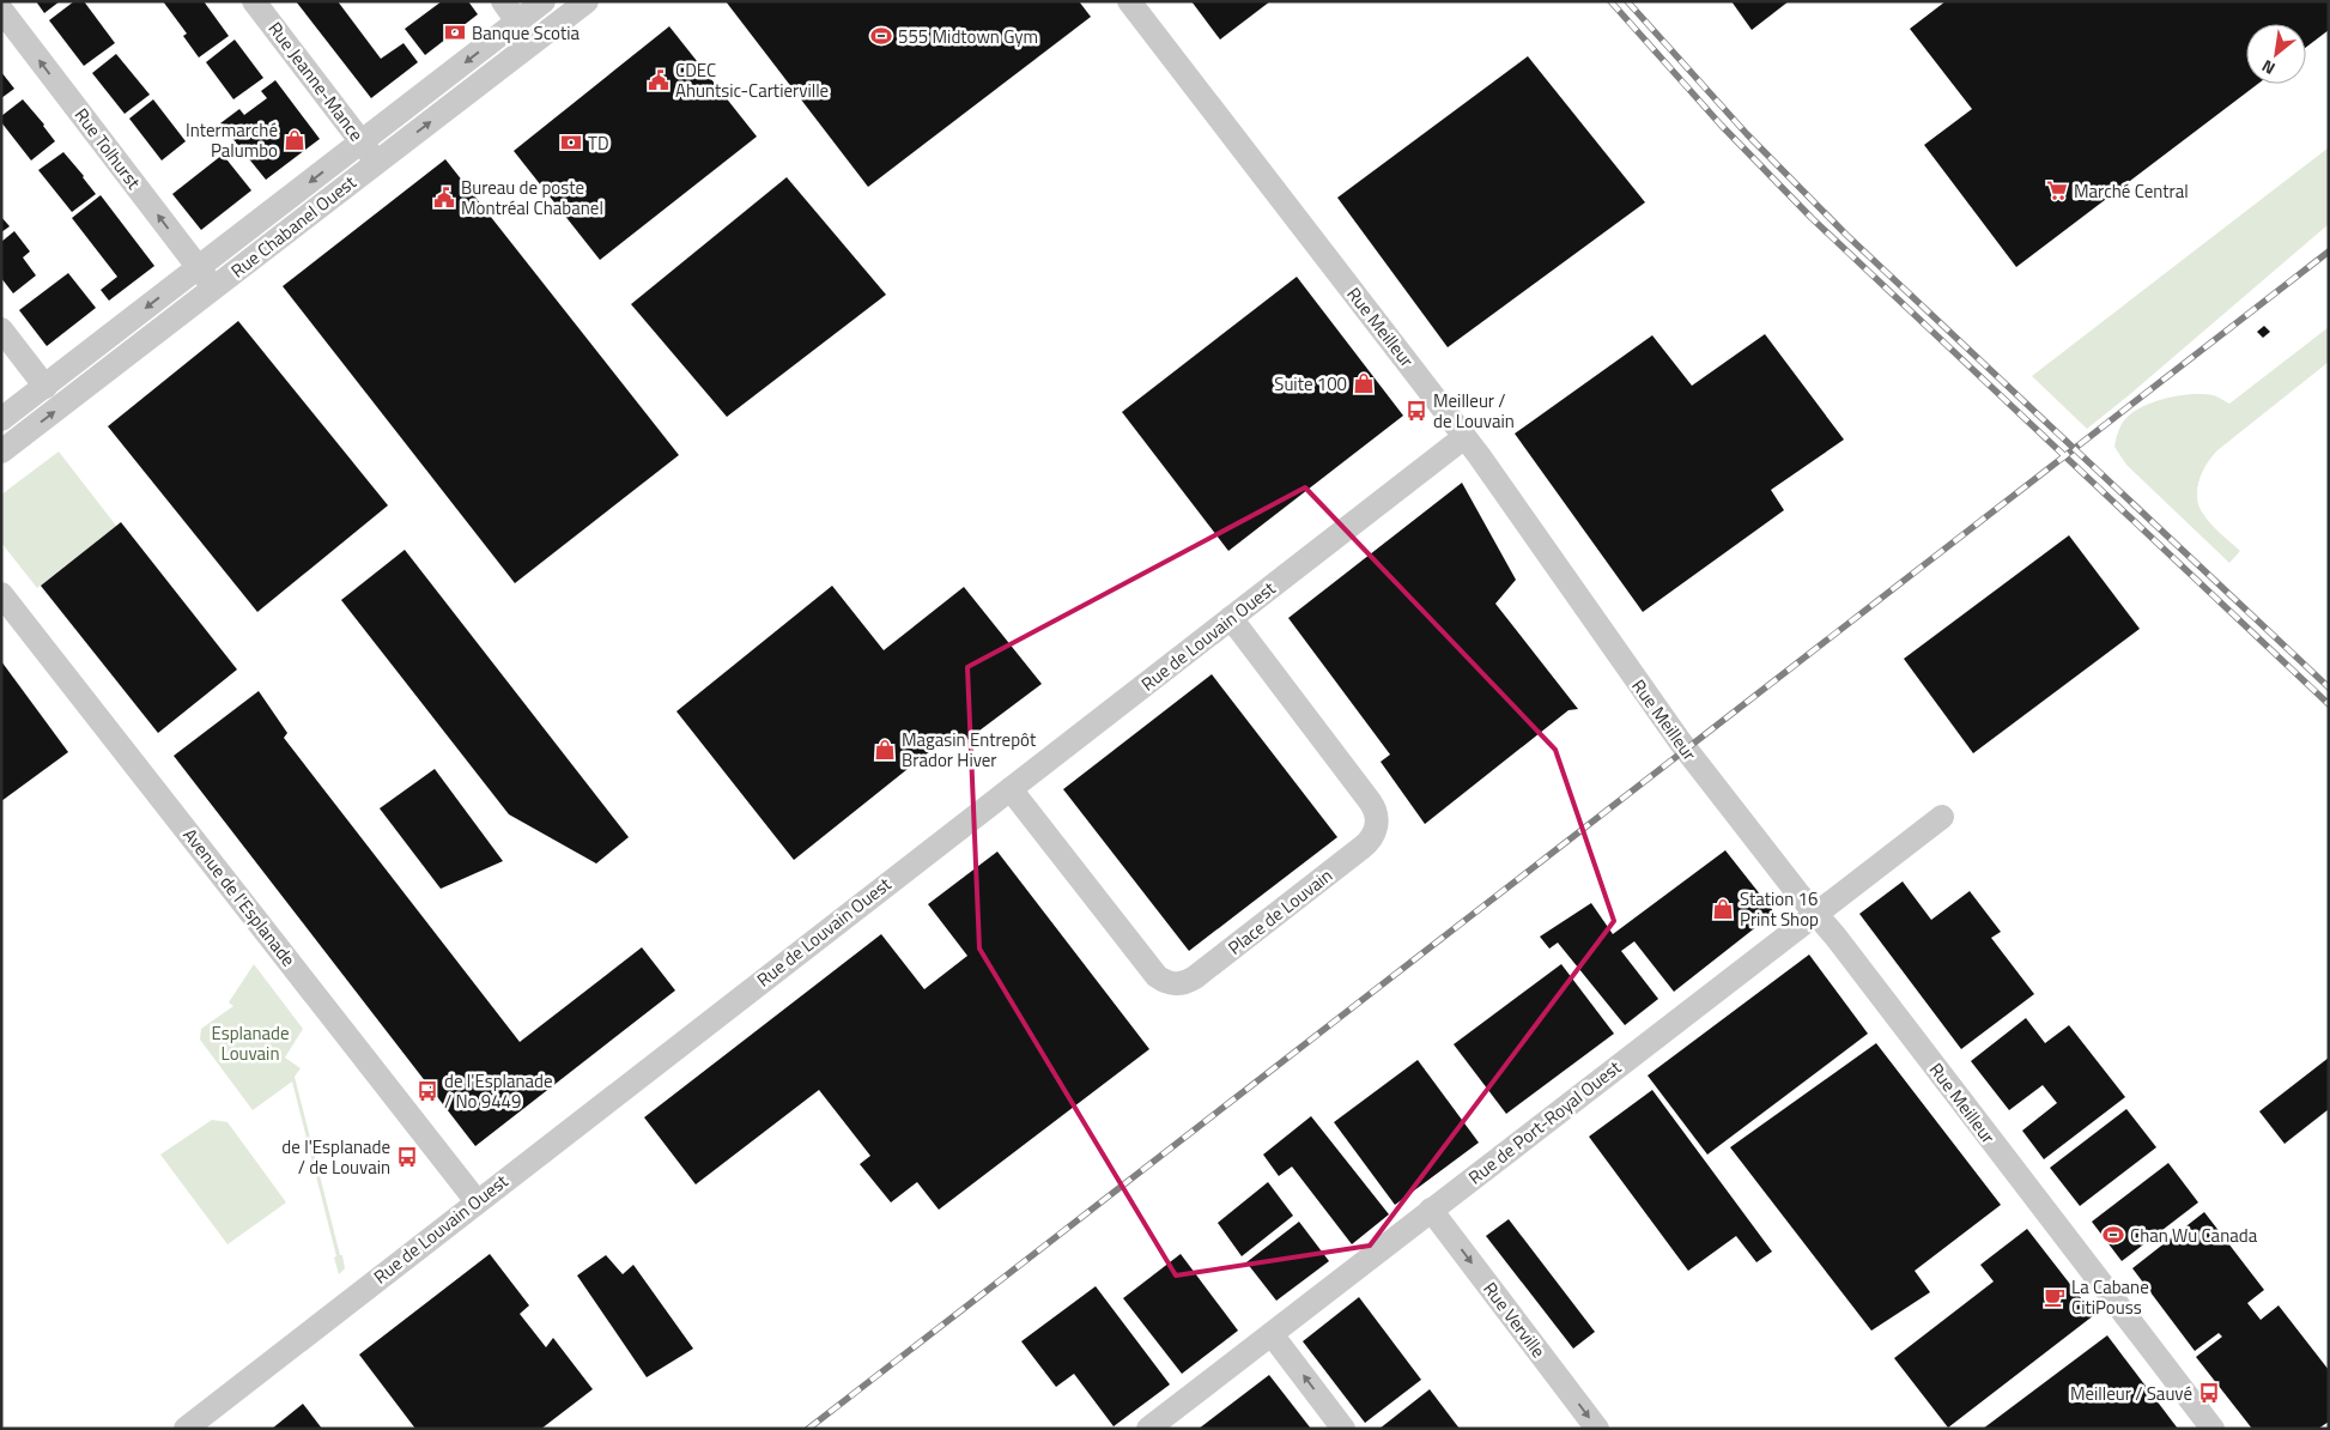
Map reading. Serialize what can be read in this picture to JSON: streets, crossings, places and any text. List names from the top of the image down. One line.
{"streets":{"street":["Rue Jeanne-Mance","Rue Tolhurst","Rue Chabanel Ouest","Rue Meilleur","Rue de Louvain Ouest","Avenue de l'Esplanade","Place de Louvain","Rue de Port-Royal Ouest","Rue Verville"]},"crossings":[["Rue Jeanne-Mance","Rue Chabanel Ouest"],["Rue Tolhurst","Rue Chabanel Ouest"],["Rue Meilleur","Rue de Louvain Ouest"],["Rue Meilleur","Rue de Port-Royal Ouest"],["Rue de Louvain Ouest","Avenue de l'Esplanade"],["Rue de Louvain Ouest","Place de Louvain"],["Rue de Port-Royal Ouest","Rue Verville"]],"one_way":["Rue Tolhurst"],"parks":["Esplanade Louvain"],"places":{"bank":["Banque Scotia","TD"],"sports":["555 Midtown Gym","Chan Wu Canada"],"public building":["CDEC Ahuntsic-Cartierville","Bureau de poste Montréal Chabanel"],"shop":["Intermarché Palumbo","Suite 100","Magasin Entrepôt Brador Hiver","Station 16 Print Shop"],"supermarket":["Marché Central"],"bus stop":["Meilleur / de Louvain","de l'Esplanade / No 9449","de l'Esplanade / de Louvain","Meilleur / Sauvé"],"cafe":["La Cabane CitiPouss"]},"north":"bottom left"}
